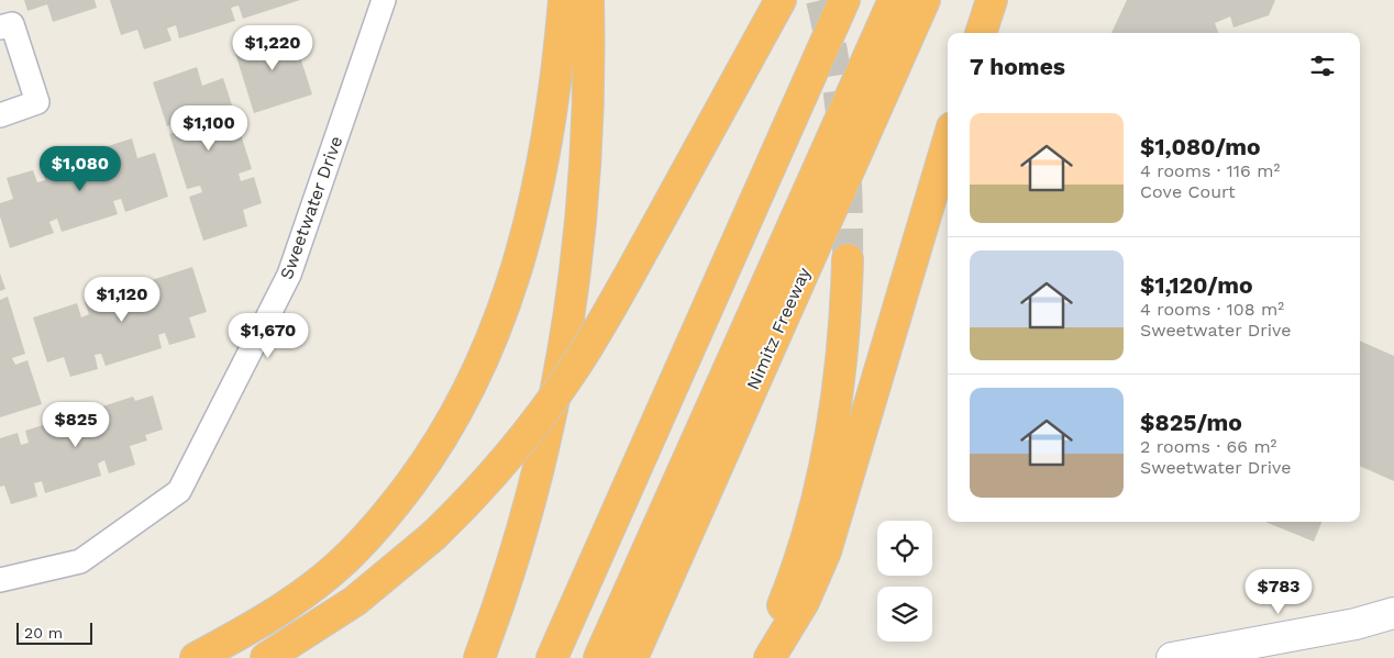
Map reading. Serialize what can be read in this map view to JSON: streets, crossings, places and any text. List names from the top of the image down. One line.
{"streets":{"highway":["Nimitz Freeway"],"street":["Sweetwater Drive"]},"scale_bar":"20 m","page":{"price":["$1,220","$1,100","$1,080","$1,120","$1,670","$825","$783"],"heading":"7 homes","list":[{"name":"$1,080/mo","note":"4 rooms · 116 m² · Cove Court"},{"name":"$1,120/mo","note":"4 rooms · 108 m² · Sweetwater Drive"},{"name":"$825/mo","note":"2 rooms · 66 m² · Sweetwater Drive"}],"scale":"20 m"}}
